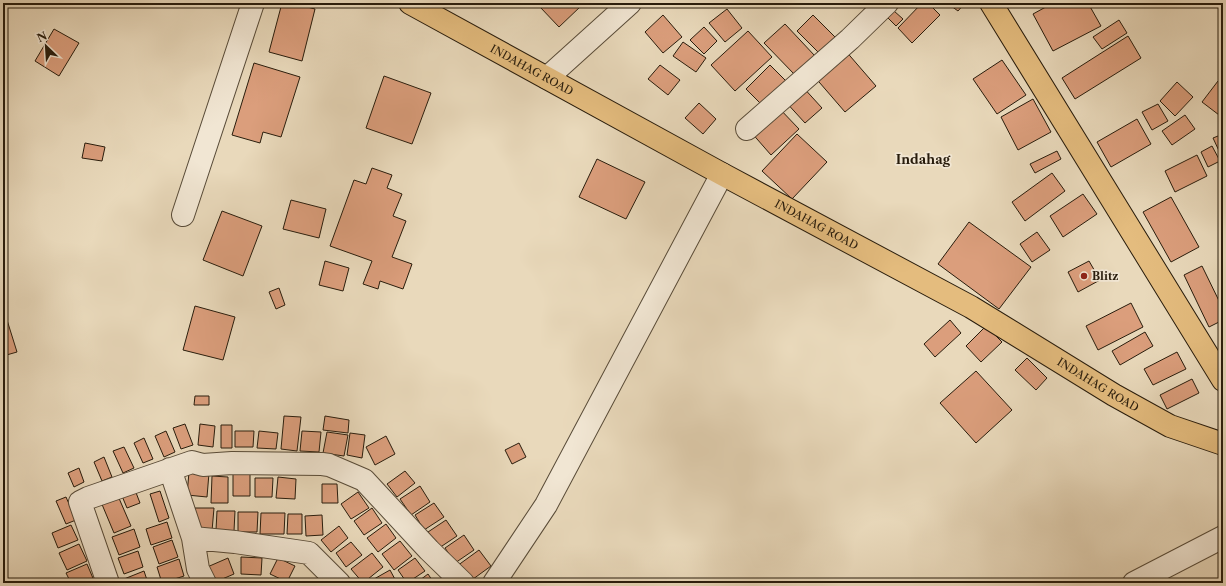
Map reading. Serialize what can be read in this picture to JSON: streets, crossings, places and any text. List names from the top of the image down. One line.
{"streets":{"main road":["INDAHAG ROAD"]},"districts":["Indahag"],"places":["Blitz"],"north":"top left"}
